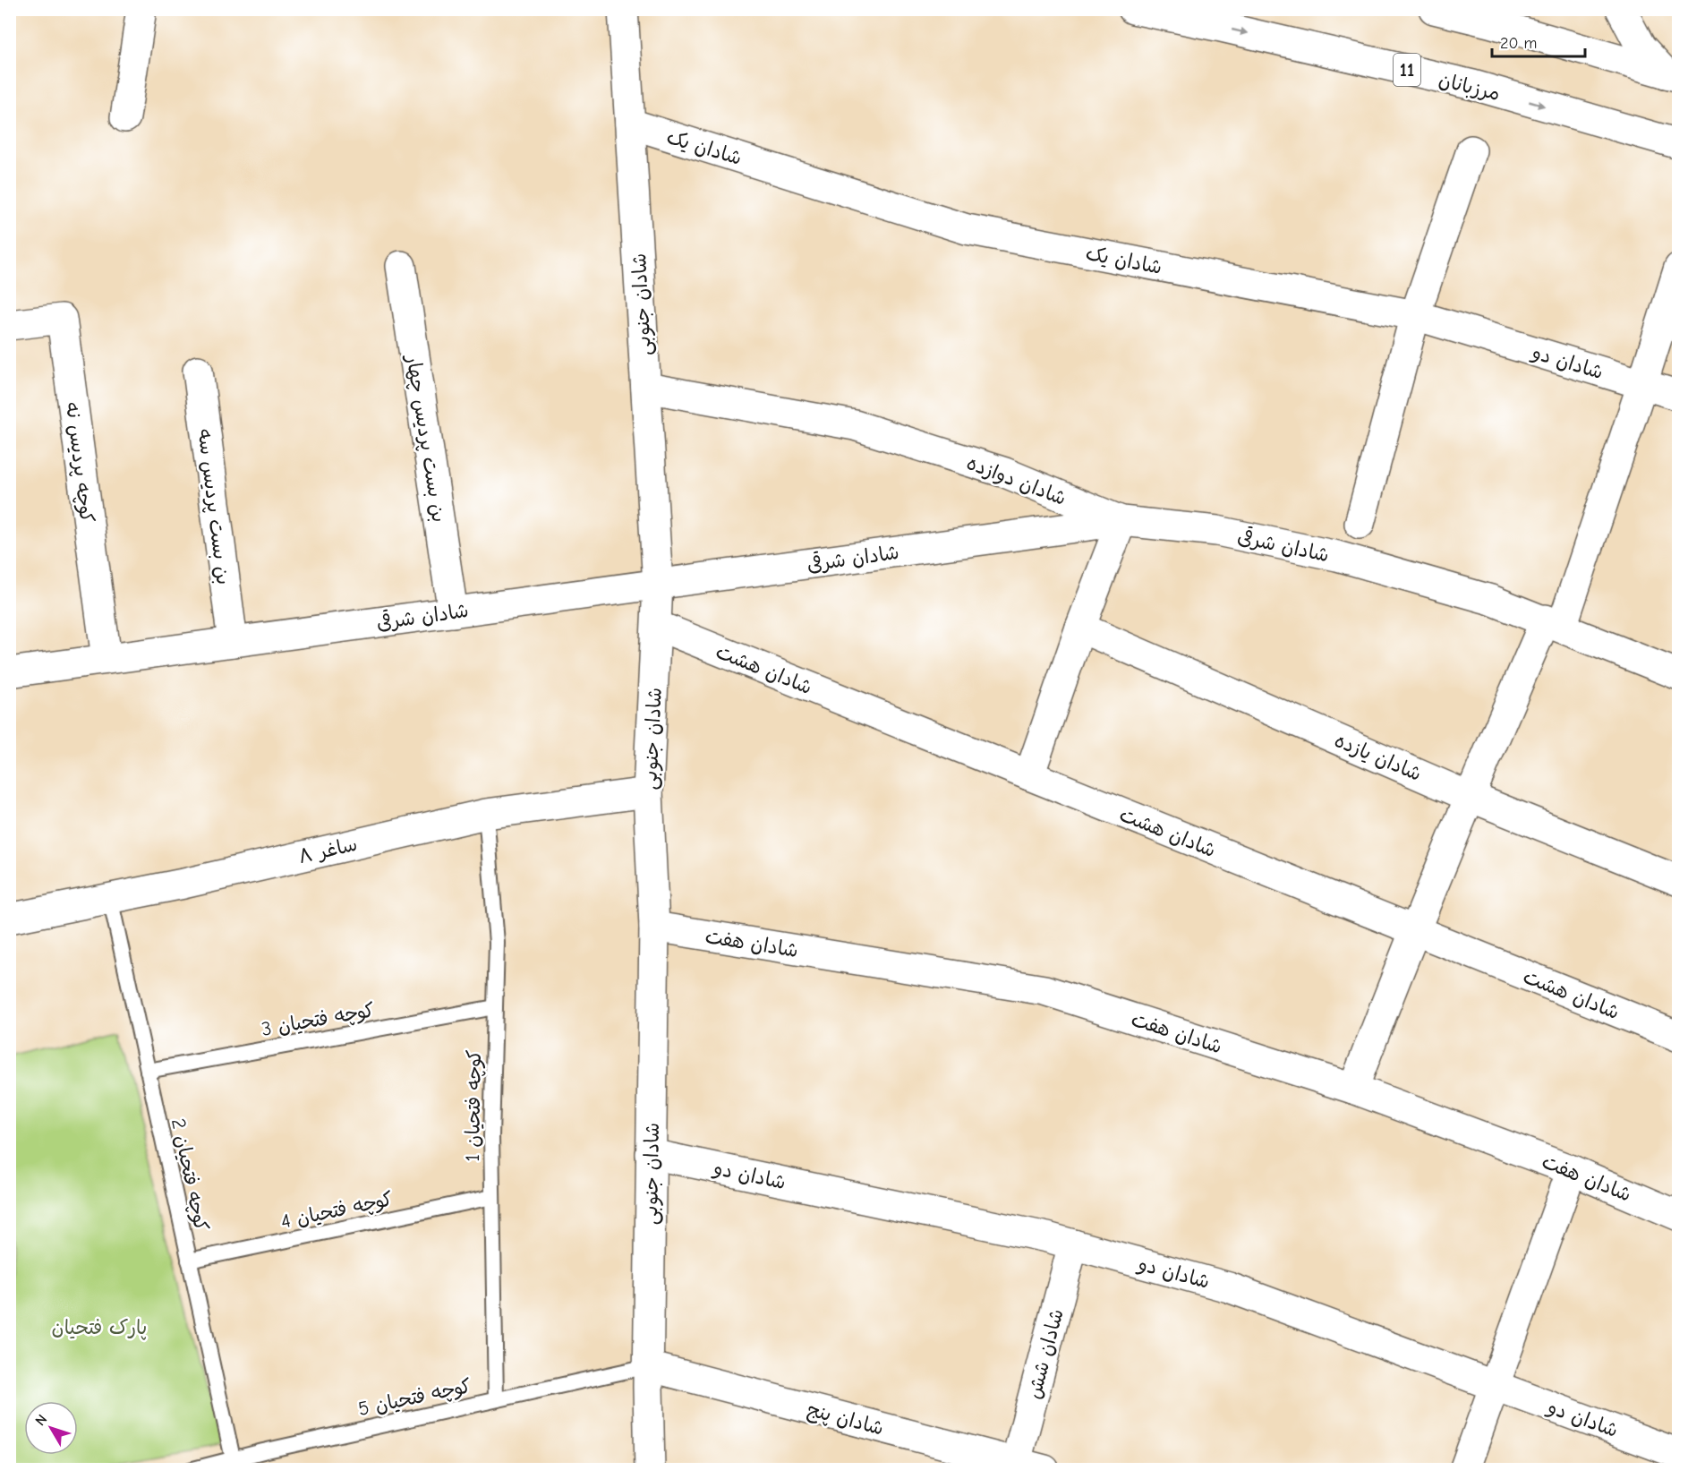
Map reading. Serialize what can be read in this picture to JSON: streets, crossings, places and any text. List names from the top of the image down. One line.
{"streets":{"street":["11","مرزبانان","شادان یک","شادان جنوبی","شادان دو","بن بست پردیس چهار","کوچه پردیس نه","شادان دوازده","بن بست پردیس سه","شادان شرقی","شادان هشت","شادان یازده","ساغر ٨","شادان هفت","شادان شش","شادان پنج"],"lane":["کوچه فتحیان 3","کوچه فتحیان 1","کوچه فتحیان 2","کوچه فتحیان 4","کوچه فتحیان 5"]},"crossings":[["شادان یک","شادان جنوبی"],["شادان یک","شادان دو"],["شادان جنوبی","شادان دو"],["شادان جنوبی","شادان دوازده"],["شادان جنوبی","شادان شرقی"],["شادان جنوبی","شادان هشت"],["شادان جنوبی","ساغر ٨"],["شادان جنوبی","شادان هفت"],["شادان جنوبی","کوچه فتحیان 5"],["شادان جنوبی","شادان پنج"],["شادان دو","شادان شش"],["بن بست پردیس چهار","شادان شرقی"],["کوچه پردیس نه","شادان شرقی"],["شادان دوازده","شادان شرقی"],["بن بست پردیس سه","شادان شرقی"],["ساغر ٨","کوچه فتحیان 1"],["ساغر ٨","کوچه فتحیان 2"],["کوچه فتحیان 3","کوچه فتحیان 1"],["کوچه فتحیان 3","کوچه فتحیان 2"],["کوچه فتحیان 1","کوچه فتحیان 4"],["کوچه فتحیان 1","کوچه فتحیان 5"],["کوچه فتحیان 2","کوچه فتحیان 4"],["کوچه فتحیان 2","کوچه فتحیان 5"],["شادان شش","شادان پنج"],["کوچه فتحیان 5","شادان پنج"]],"parks":["پارک فتحیان"],"scale_bar":"20 m","north":"top left"}
